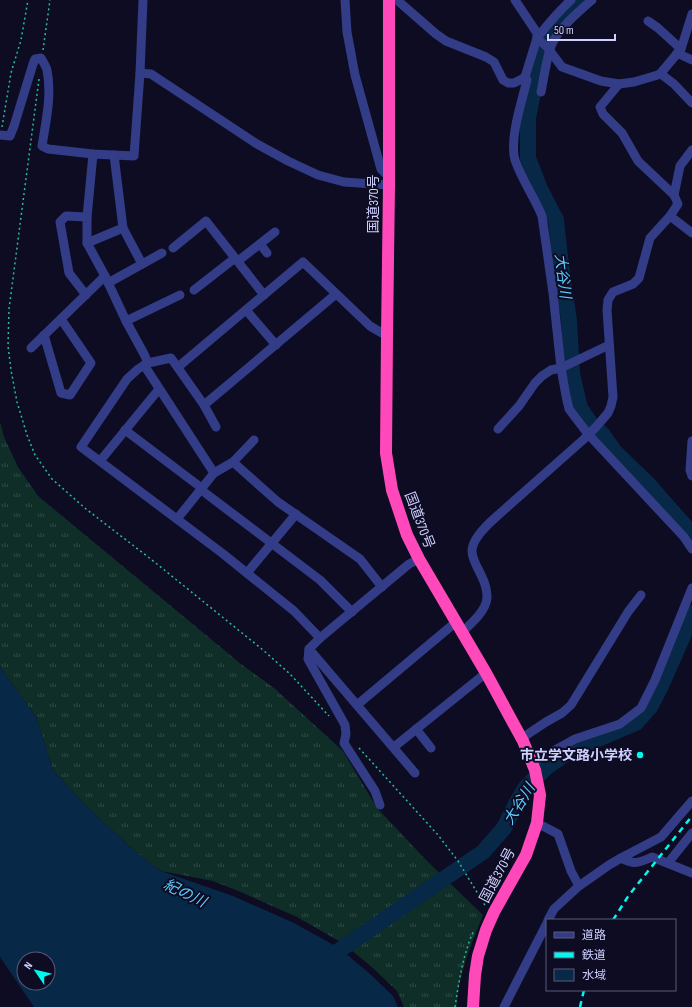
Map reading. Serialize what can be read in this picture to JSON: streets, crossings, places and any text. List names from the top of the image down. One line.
{"streets":{"highway":["国道370号"]},"water":["大谷川","紀の川"],"places":["市立学文路小学校"],"legend":["道路","鉄道","水域"],"scale_bar":"50 m","north":"top left"}
